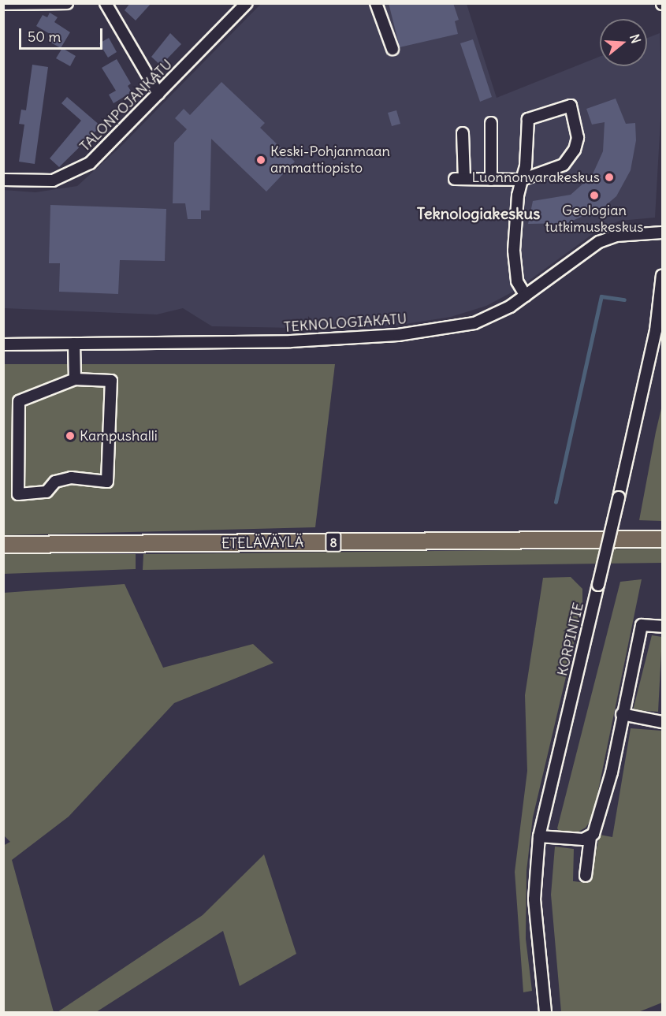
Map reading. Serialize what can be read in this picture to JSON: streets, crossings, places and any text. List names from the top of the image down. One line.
{"streets":{"highway":["8","ETELÄVÄYLÄ"],"street":["TALONPOJANKATU","TEKNOLOGIAKATU","KORPINTIE"]},"districts":["Teknologiakeskus"],"places":["Keski-Pohjanmaan ammattiopisto","Luonnonvarakeskus","Geologian tutkimuskeskus","Kampushalli"],"scale_bar":"50 m","north":"right"}
